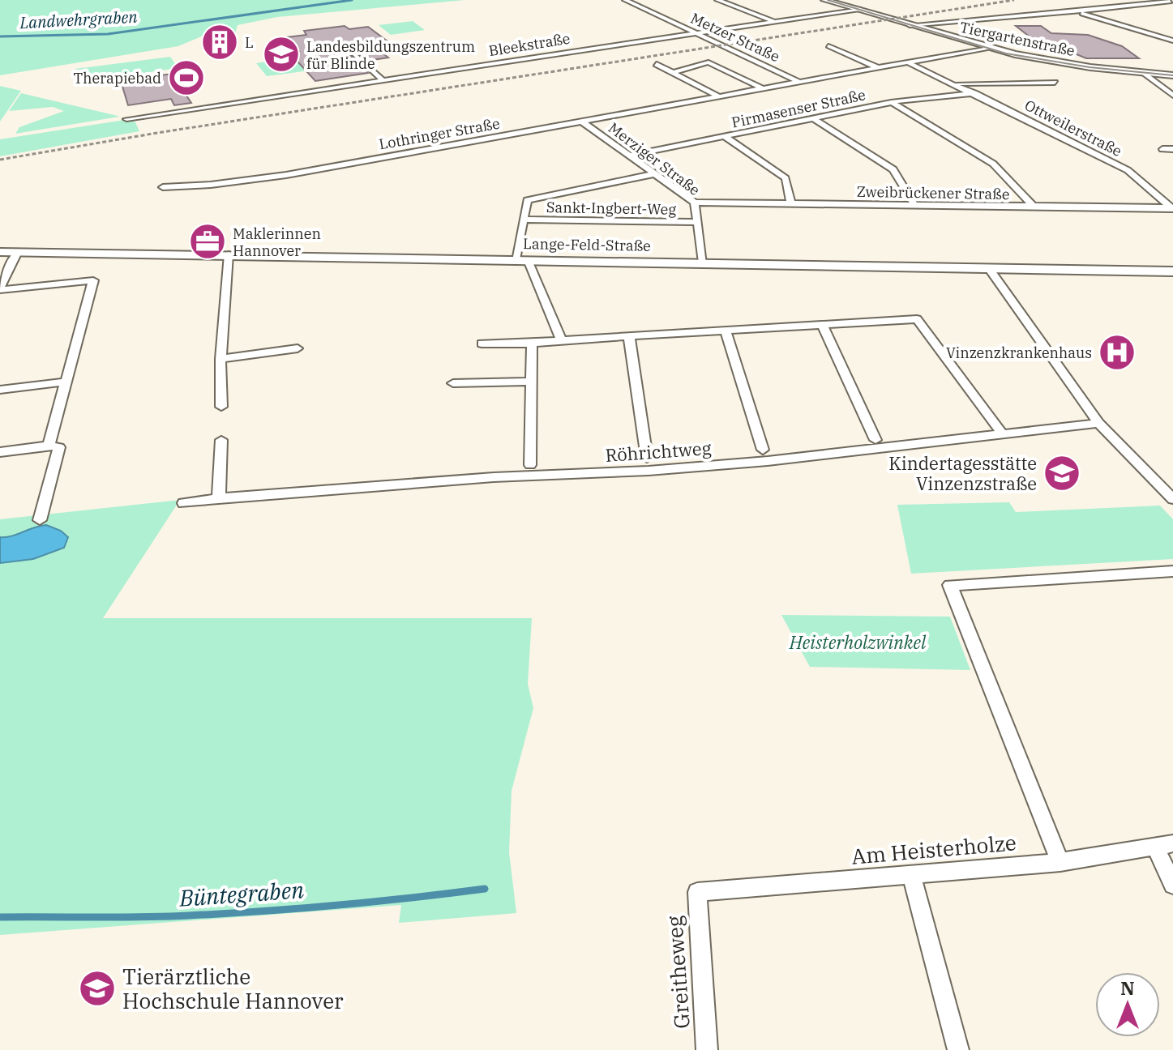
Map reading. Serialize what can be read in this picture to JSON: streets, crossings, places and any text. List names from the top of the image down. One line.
{"streets":{"street":["Metzer Straße","Tiergartenstraße","Bleekstraße","Pirmasenser Straße","Ottweilerstraße","Lothringer Straße","Merziger Straße","Zweibrückener Straße","Sankt-Ingbert-Weg","Lange-Feld-Straße","Röhrichtweg","Am Heisterholze","Greitheweg"]},"crossings":[["Metzer Straße","Bleekstraße"],["Metzer Straße","Lothringer Straße"],["Tiergartenstraße","Bleekstraße"],["Tiergartenstraße","Lothringer Straße"],["Pirmasenser Straße","Ottweilerstraße"],["Pirmasenser Straße","Merziger Straße"],["Ottweilerstraße","Lothringer Straße"],["Ottweilerstraße","Zweibrückener Straße"],["Lothringer Straße","Merziger Straße"],["Merziger Straße","Zweibrückener Straße"],["Merziger Straße","Sankt-Ingbert-Weg"],["Merziger Straße","Lange-Feld-Straße"],["Sankt-Ingbert-Weg","Lange-Feld-Straße"],["Am Heisterholze","Greitheweg"]],"water":["Landwehrgraben","Büntegraben"],"parks":["Heisterholzwinkel"],"places":{"building":["L"],"school or university":["Landesbildungszentrum für Blinde","Kindertagesstätte Vinzenzstraße","Tierärztliche Hochschule Hannover"],"sports":["Therapiebad"],"office":["Maklerinnen Hannover"],"hospital":["Vinzenzkrankenhaus"]},"north":"top"}
